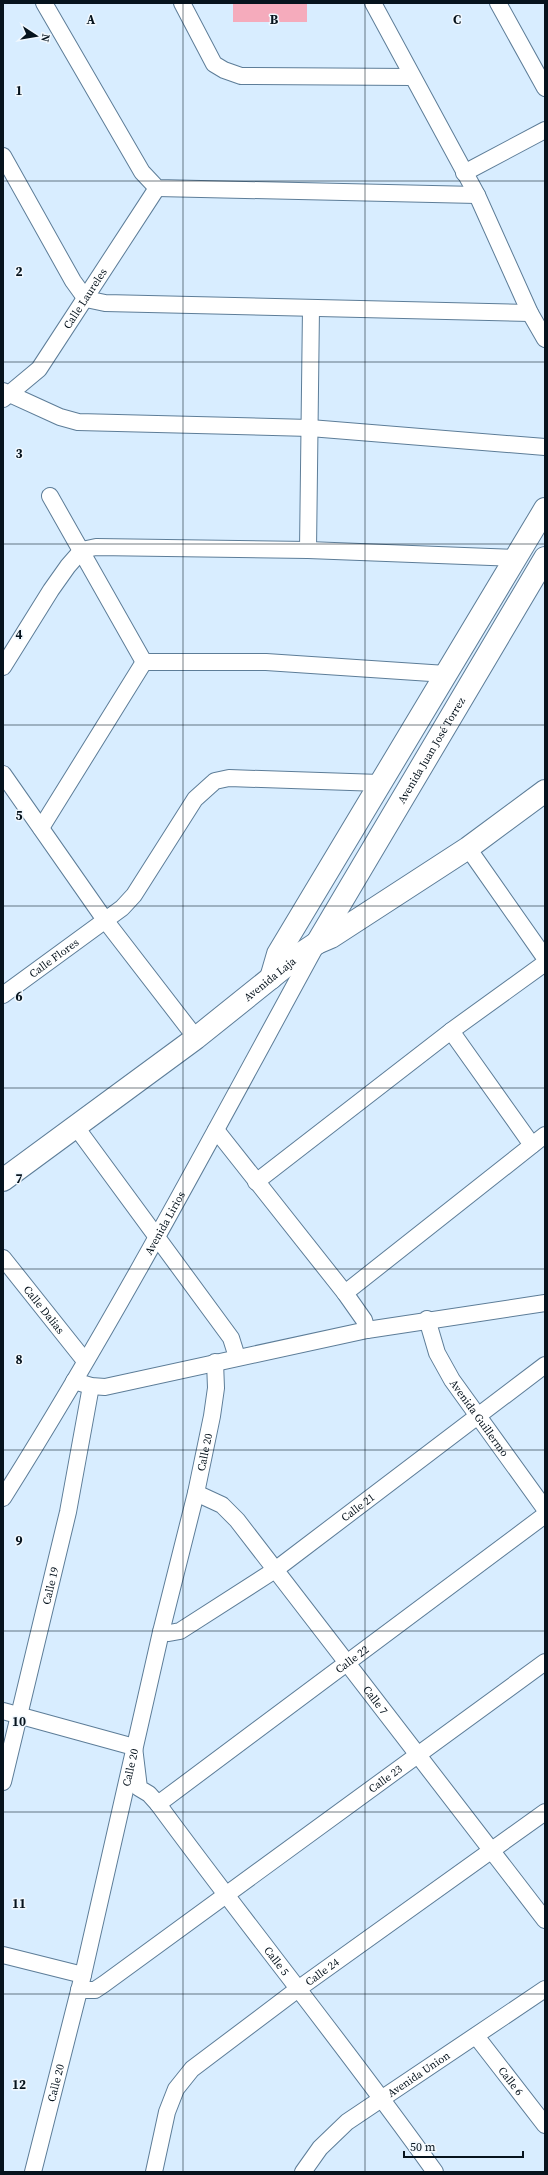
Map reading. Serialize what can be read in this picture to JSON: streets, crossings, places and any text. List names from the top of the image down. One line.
{"streets":{"street":["Calle Laureles","Avenida Juan José Torrez","Calle Flores","Avenida Laja","Avenida Lirios","Calle Dalias","Avenida Guillermo","Calle 20","Calle 21","Calle 19","Calle 22","Calle 7","Calle 23","Calle 5","Calle 24","Avenida Union","Calle 6"]},"crossings":[["Avenida Juan José Torrez","Avenida Laja"],["Avenida Juan José Torrez","Avenida Lirios"],["Avenida Laja","Avenida Lirios"],["Avenida Lirios","Calle Dalias"],["Avenida Guillermo","Calle 21"],["Calle 20","Calle 21"],["Calle 20","Calle 7"],["Calle 20","Calle 23"],["Calle 20","Calle 5"],["Calle 21","Calle 7"],["Calle 22","Calle 7"],["Calle 22","Calle 5"],["Calle 7","Calle 23"],["Calle 7","Calle 24"],["Calle 23","Calle 5"],["Calle 5","Calle 24"],["Calle 5","Avenida Union"],["Avenida Union","Calle 6"]],"scale_bar":"50 m","north":"right","grid":{"columns":["A","B","C"],"rows":["1","2","3","4","5","6","7","8","9","10","11","12"]}}
